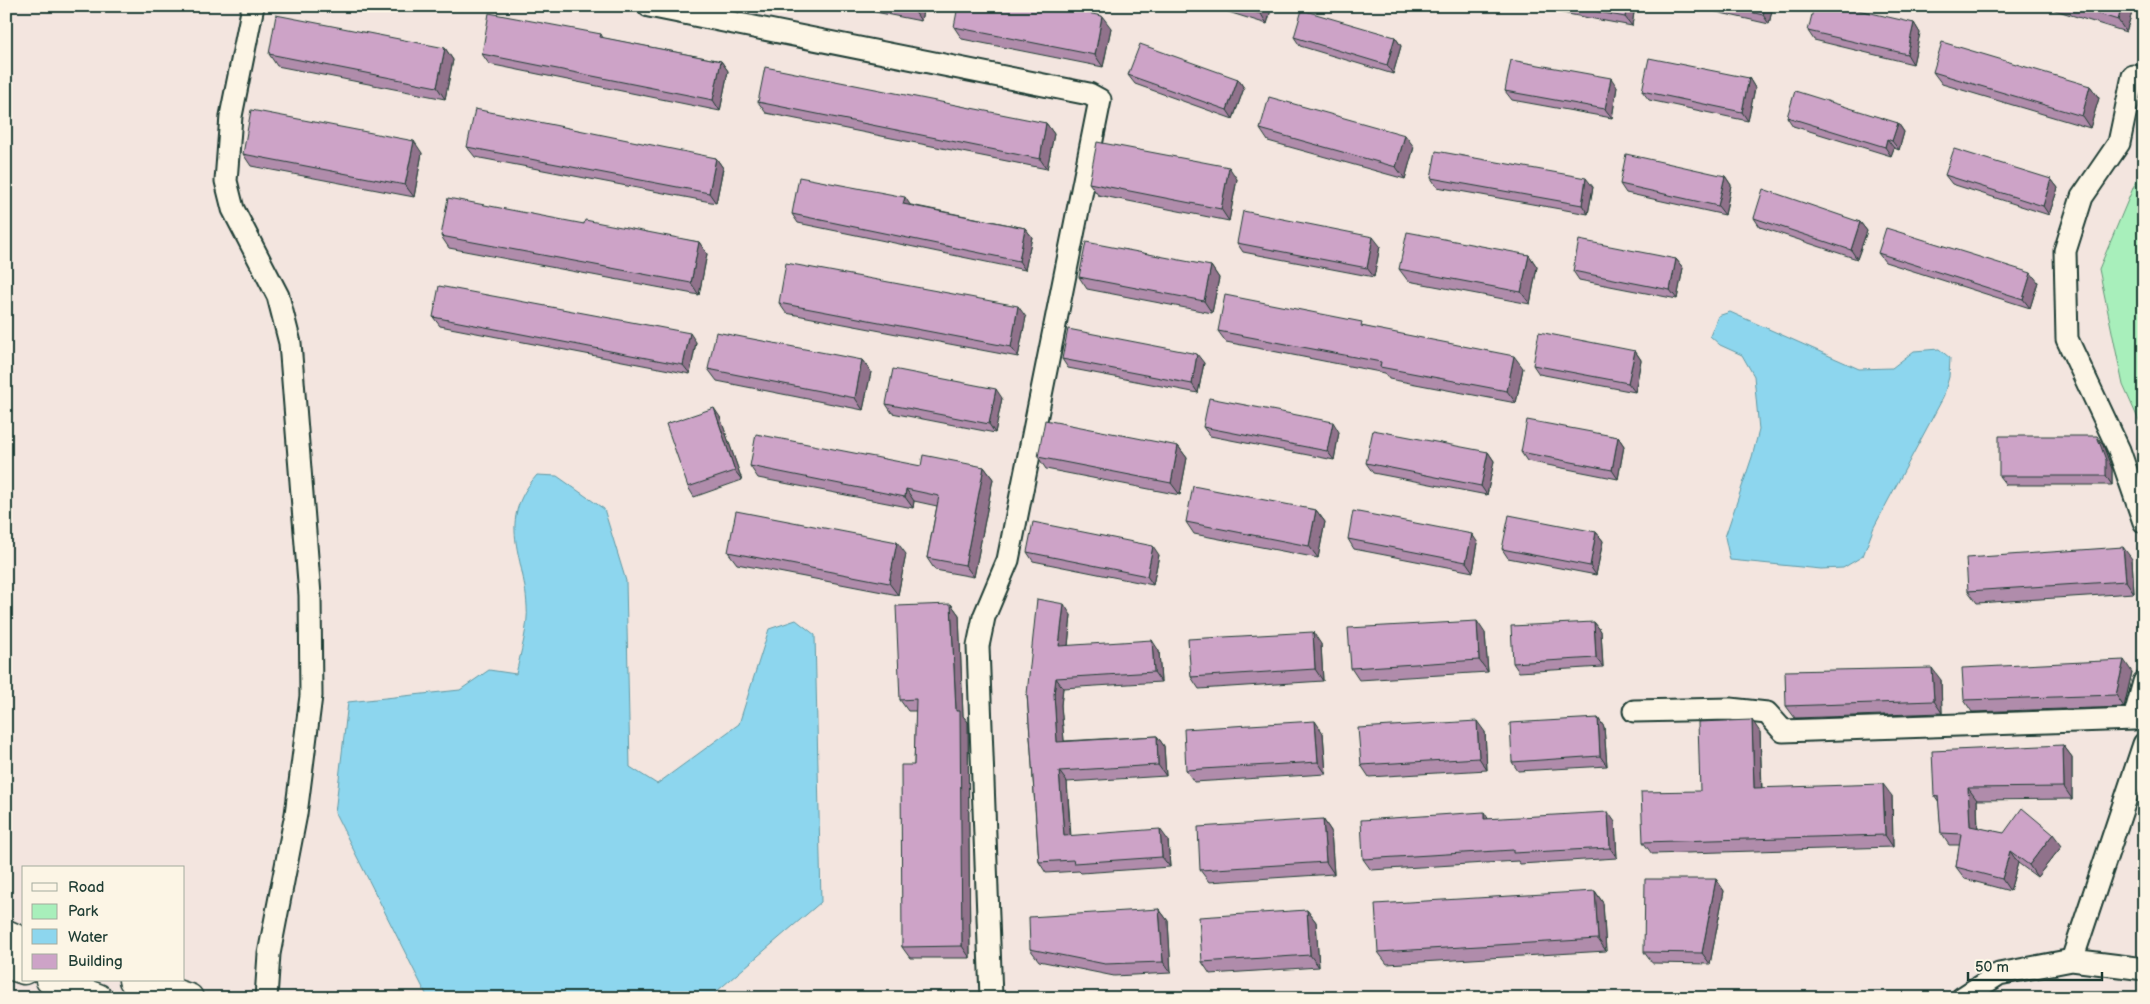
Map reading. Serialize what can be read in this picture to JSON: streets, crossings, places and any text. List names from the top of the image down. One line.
{"legend":["Road","Park","Water","Building"],"scale_bar":"50 m"}
